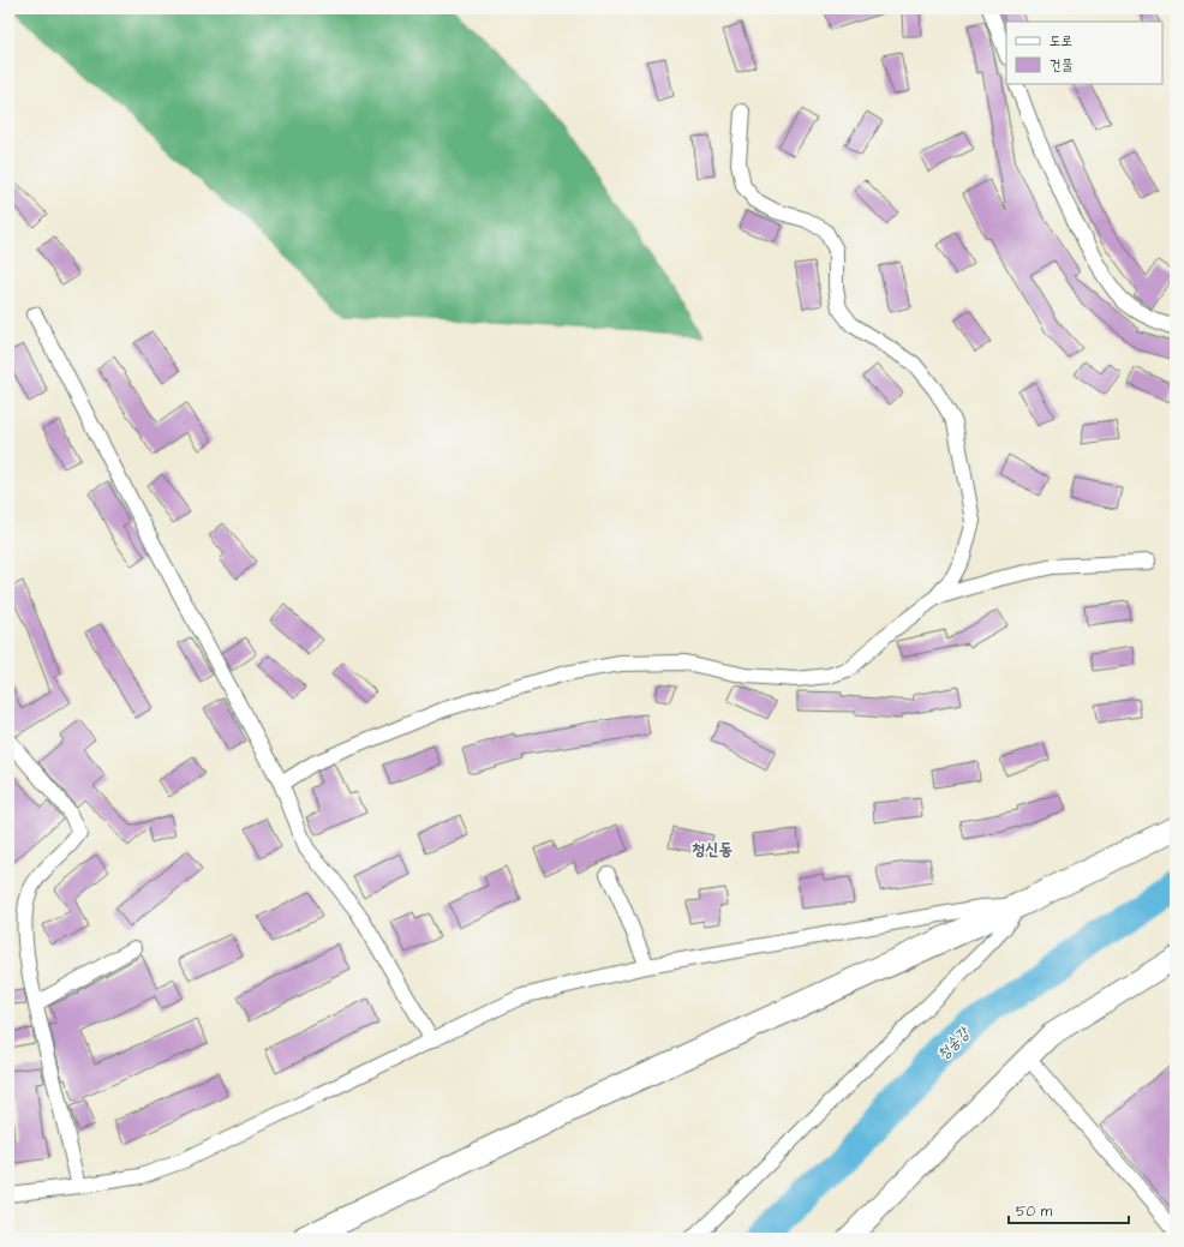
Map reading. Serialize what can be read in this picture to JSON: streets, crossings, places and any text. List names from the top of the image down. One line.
{"districts":["청신동"],"water":["청송강"],"legend":["도로","건물"],"scale_bar":"50 m"}
